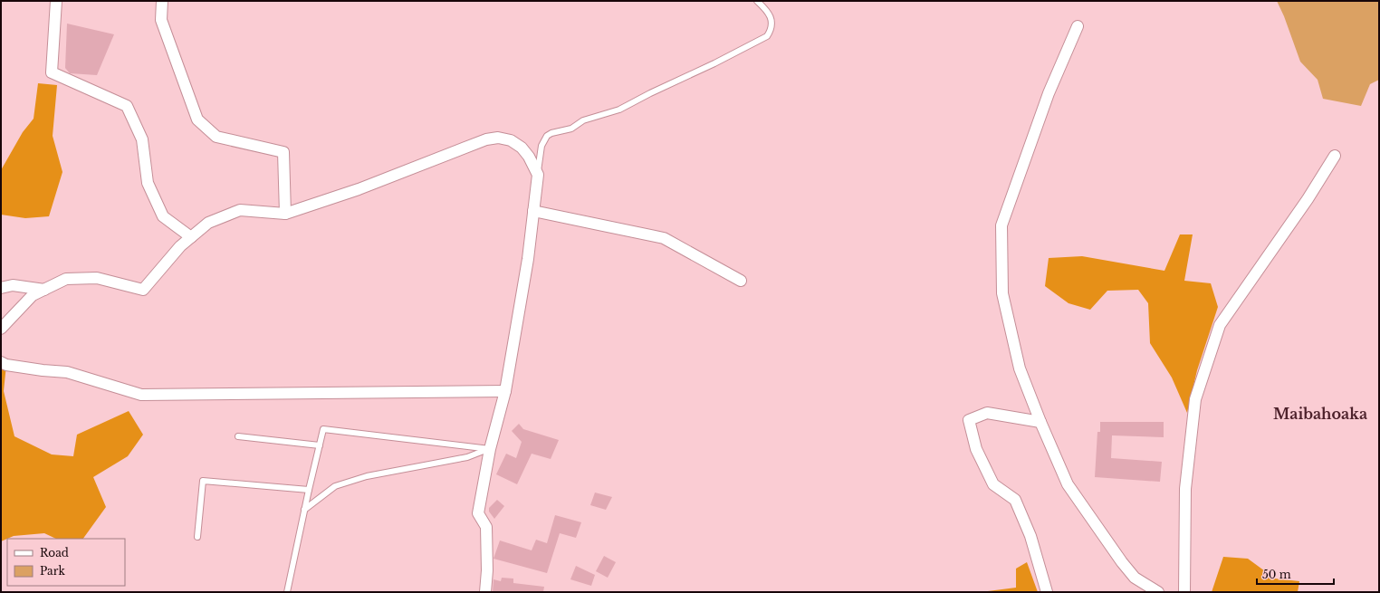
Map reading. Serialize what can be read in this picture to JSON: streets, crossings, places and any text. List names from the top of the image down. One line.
{"districts":["Maibahoaka"],"legend":["Road","Park"],"scale_bar":"50 m"}
